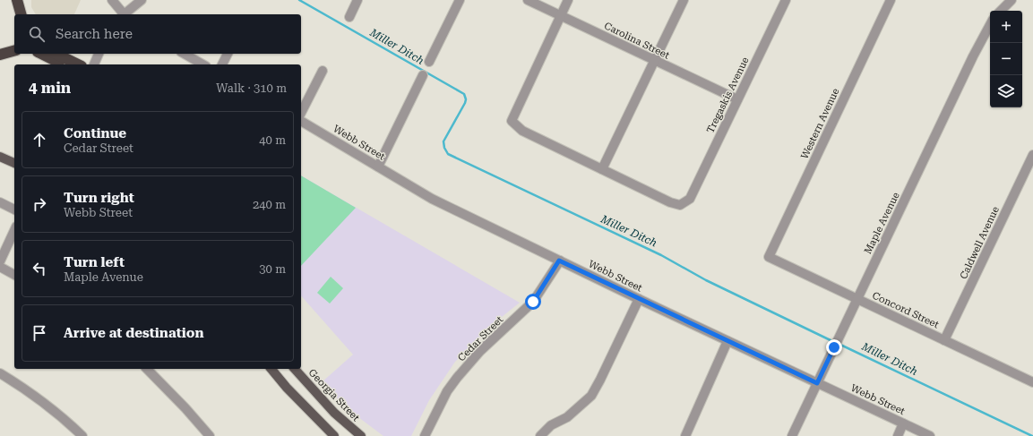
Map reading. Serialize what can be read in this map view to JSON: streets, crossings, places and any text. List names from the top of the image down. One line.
{"streets":{"main road":["Georgia Street"],"street":["Carolina Street","Tregaskis Avenue","Western Avenue","Webb Street","Maple Avenue","Caldwell Avenue","Concord Street","Cedar Street"]},"crossings":[["Carolina Street","Tregaskis Avenue"],["Western Avenue","Concord Street"],["Webb Street","Maple Avenue"],["Webb Street","Cedar Street"],["Maple Avenue","Concord Street"],["Caldwell Avenue","Concord Street"]],"water":["Miller Ditch"],"page":{"map_buttons":["+","−"],"search":"Search here","heading":["4 min","Walk · 310 m"],"list":[["Continue","Cedar Street","40 m"],["Turn right","Webb Street","240 m"],["Turn left","Maple Avenue","30 m"],"Arrive at destination"]}}
